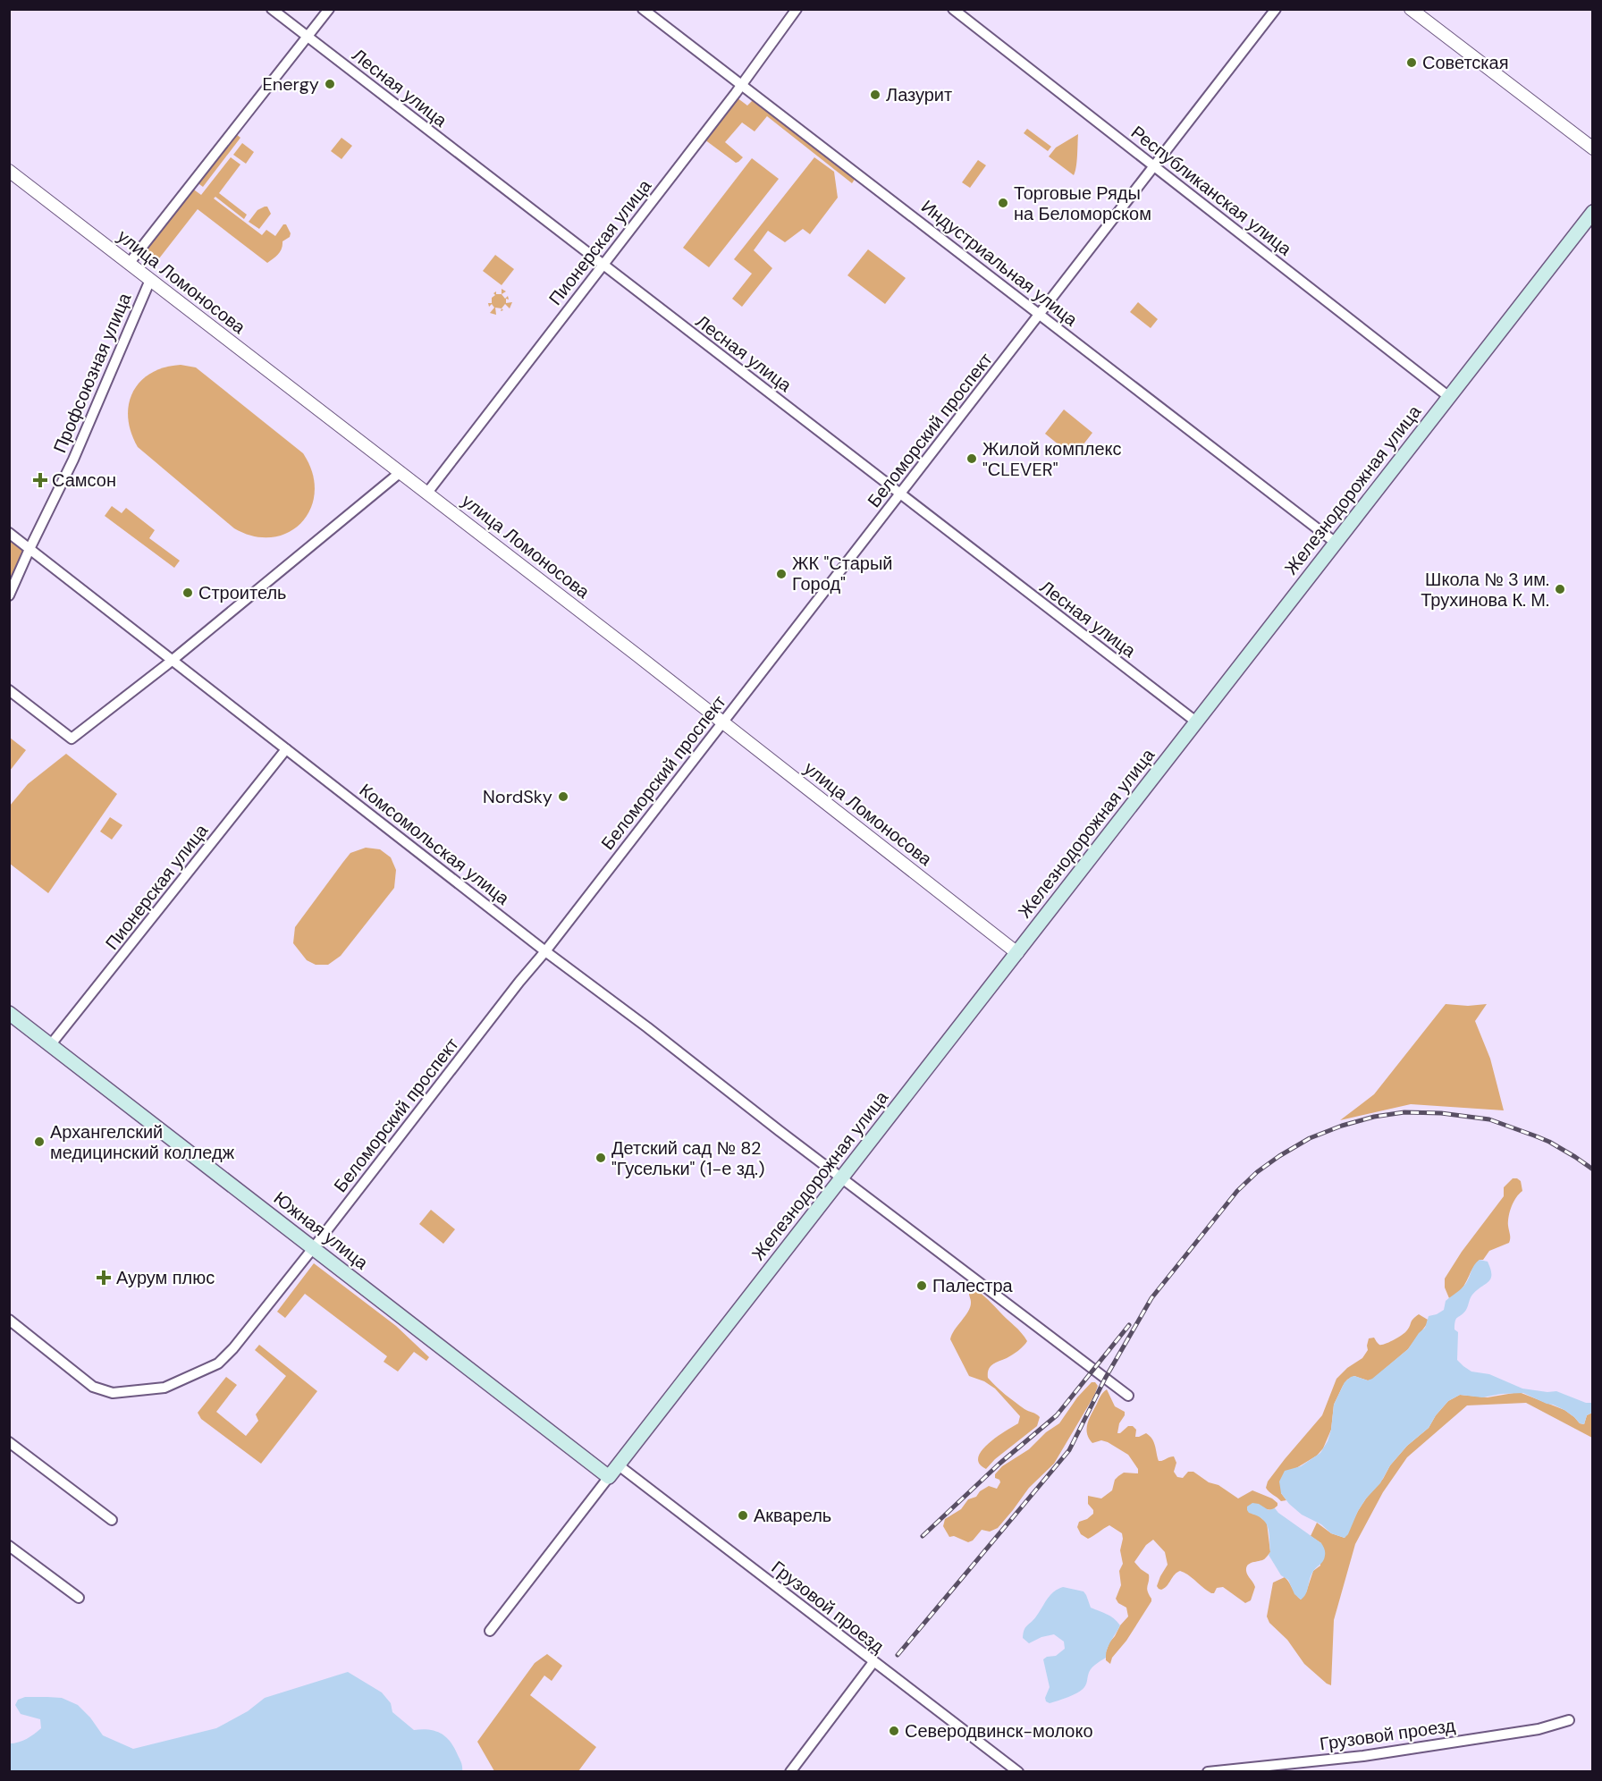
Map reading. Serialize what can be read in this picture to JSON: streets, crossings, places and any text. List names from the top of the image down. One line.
{"streets":{"main road":["Железнодорожная улица","Южная улица"],"street":["Лесная улица","Республиканская улица","Пионерская улица","Индустриальная улица","улица Ломоносова","Профсоюзная улица","Беломорский проспект","Комсомольская улица","Грузовой проезд"]},"crossings":[["Лесная улица","Пионерская улица"],["Лесная улица","Беломорский проспект"],["Лесная улица","Железнодорожная улица"],["Республиканская улица","Беломорский проспект"],["Республиканская улица","Железнодорожная улица"],["Пионерская улица","Индустриальная улица"],["Пионерская улица","улица Ломоносова"],["Пионерская улица","Комсомольская улица"],["Пионерская улица","Южная улица"],["Индустриальная улица","Беломорский проспект"],["Индустриальная улица","Железнодорожная улица"],["улица Ломоносова","Профсоюзная улица"],["улица Ломоносова","Беломорский проспект"],["улица Ломоносова","Железнодорожная улица"],["Профсоюзная улица","Комсомольская улица"],["Беломорский проспект","Комсомольская улица"],["Беломорский проспект","Южная улица"],["Железнодорожная улица","Комсомольская улица"],["Железнодорожная улица","Южная улица"],["Железнодорожная улица","Грузовой проезд"]],"places":{"other":["Советская","Energy","Лазурит","Торговые Ряды на Беломорском","Жилой комплекс \"СLEVER\"","ЖК \"Старый Город\"","Школа № 3 им. Трухинова К. М.","Строитель","NordSky","Архангелский медицинский колледж","Детский сад № 82 \"Гусельки\" (1-е зд.)","Палестра","Акварель","Северодвинск-молоко"],"health":["Самсон","Аурум плюс"]}}
